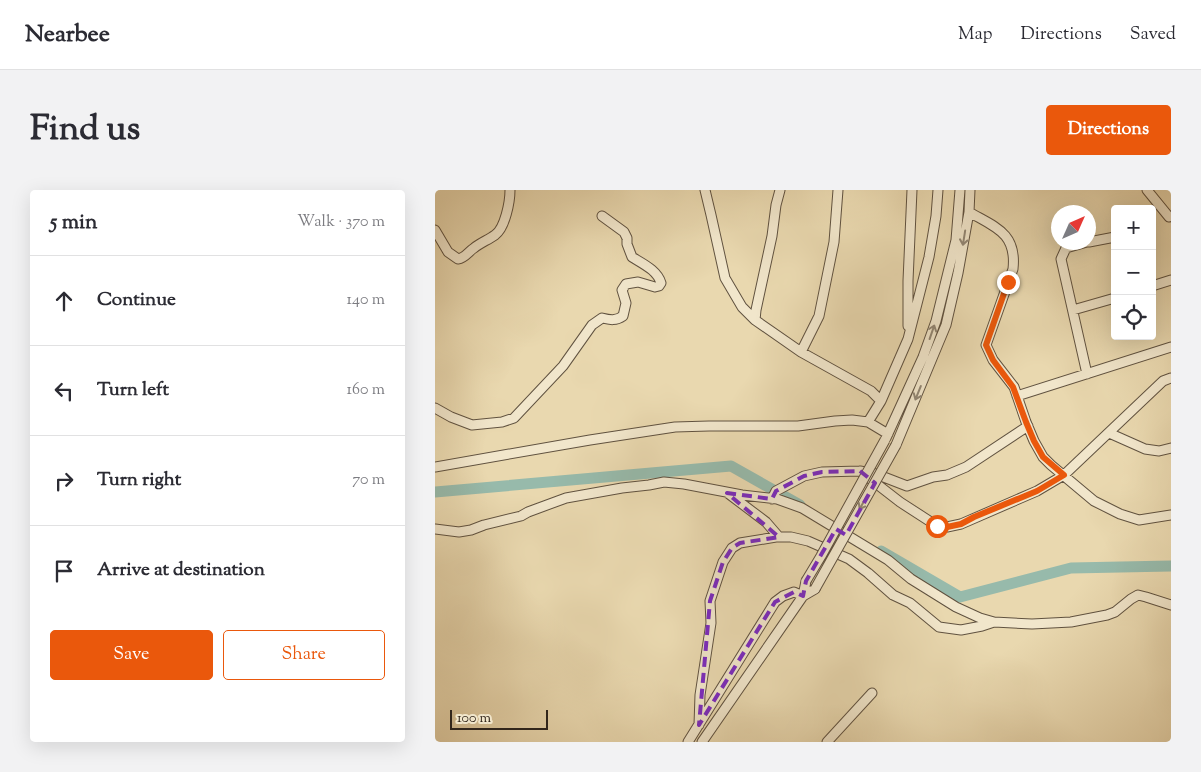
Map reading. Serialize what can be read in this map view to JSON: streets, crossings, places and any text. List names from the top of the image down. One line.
{"scale_bar":"100 m","north":"top right","page":{"header":"Nearbee","nav":["Map","Directions","Saved"],"title":"Find us","buttons":["Directions",["Save","Share"]],"heading":["5 min","Walk · 370 m"],"map_buttons":["+","−"],"list":[["Continue","140 m"],["Turn left","160 m"],["Turn right","70 m"],"Arrive at destination"],"scale":"100 m"}}
